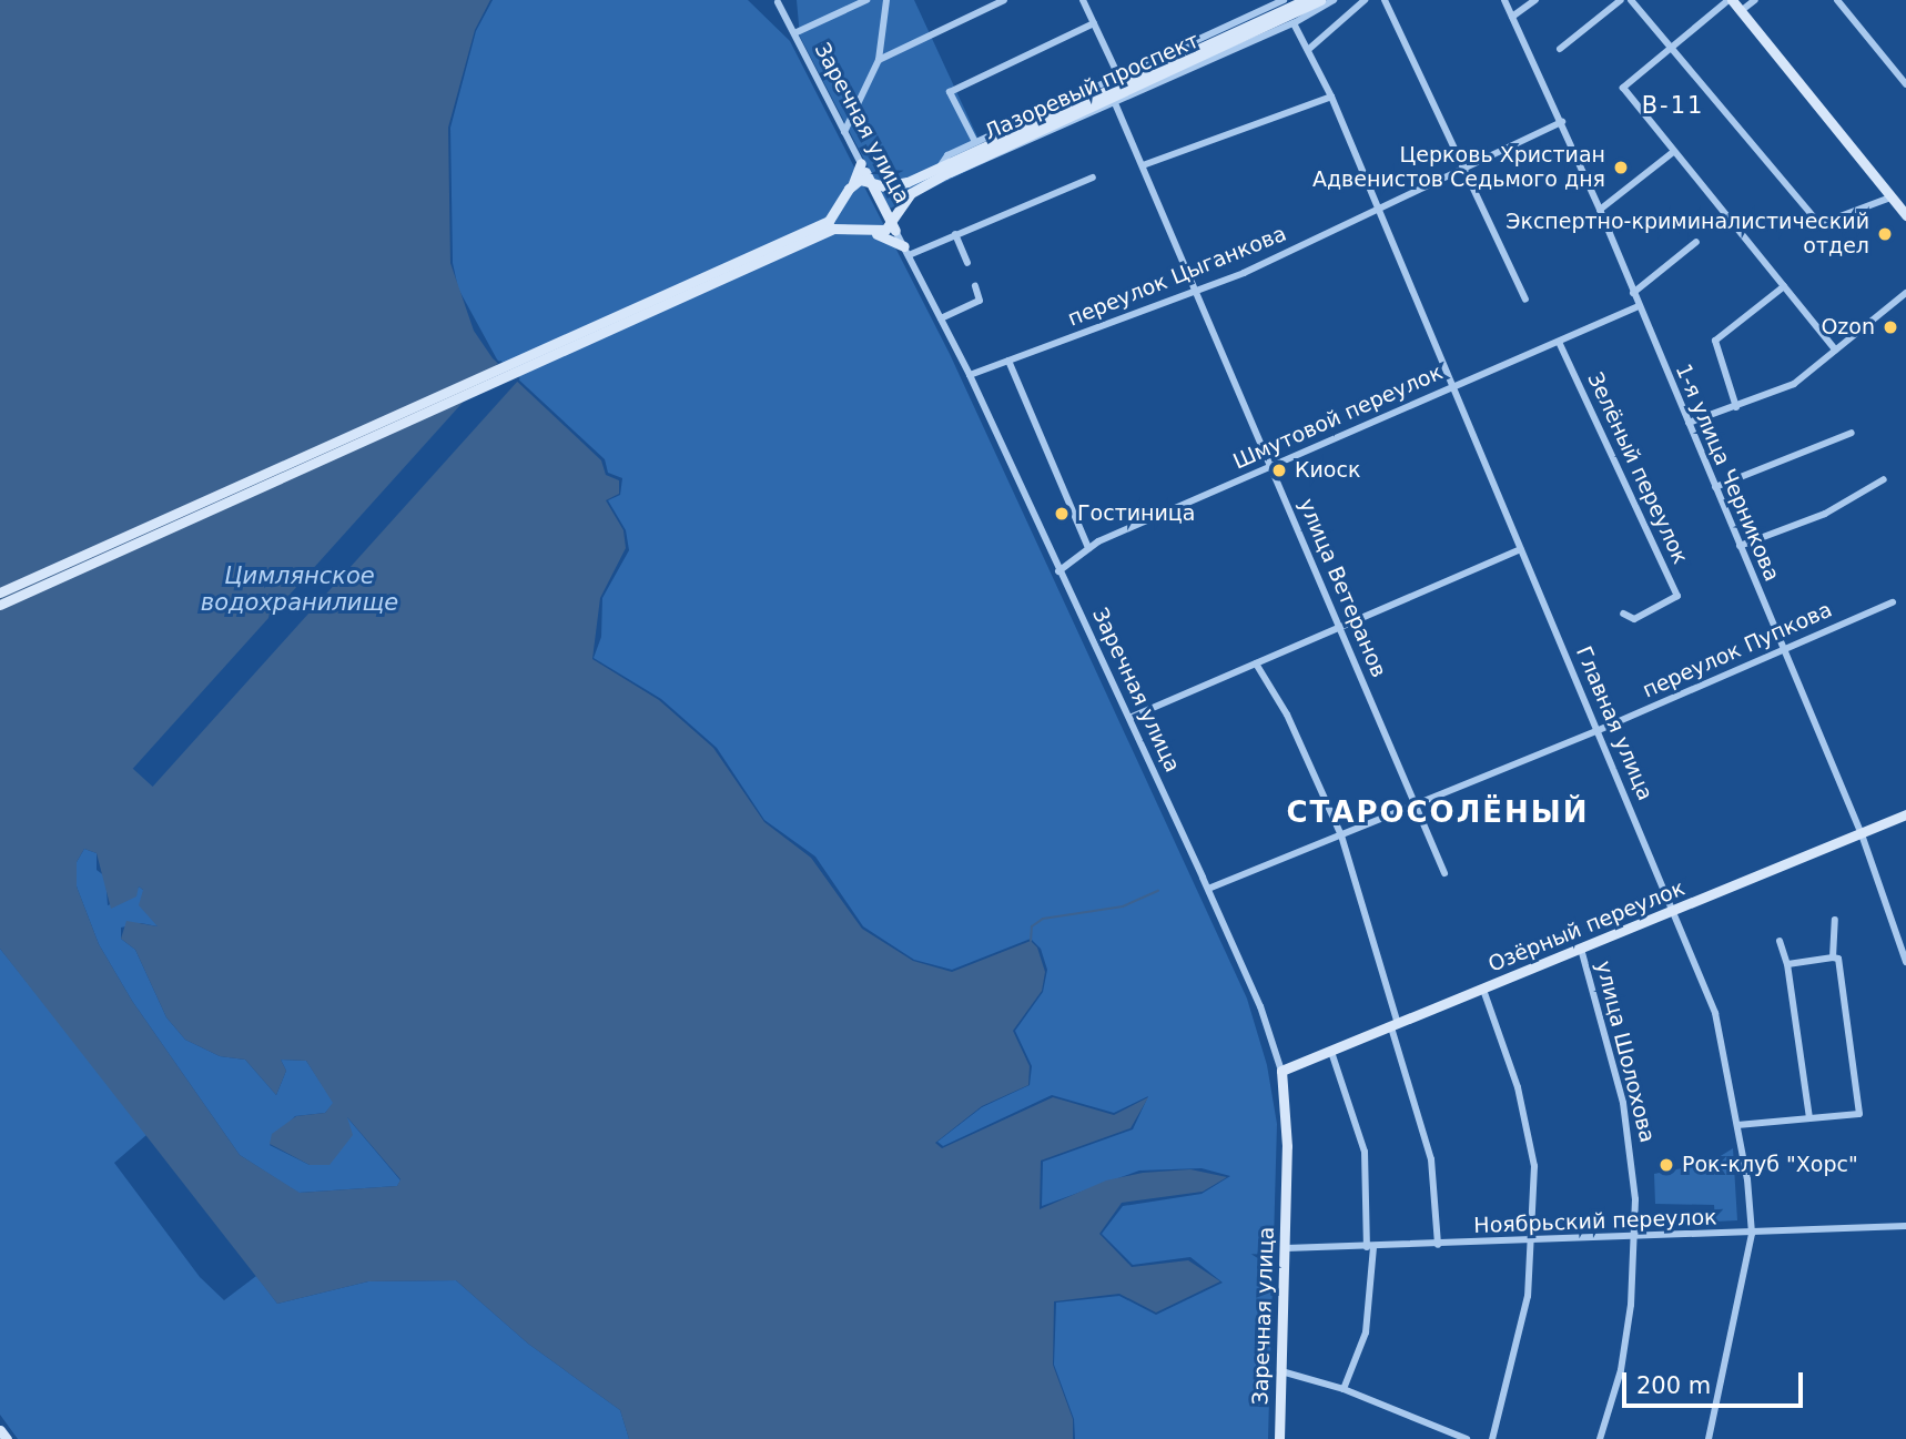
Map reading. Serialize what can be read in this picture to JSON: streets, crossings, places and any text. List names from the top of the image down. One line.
{"streets":{"street":["Лазоревый проспект","Заречная улица","переулок Цыганкова","Шмутовой переулок","Зелёный переулок","1-я улица Черникова","улица Ветеранов","переулок Пупкова","Главная улица","Озёрный переулок","улица Шолохова","Ноябрьский переулок"]},"crossings":[["Лазоревый проспект","Заречная улица"],["Заречная улица","переулок Цыганкова"],["Заречная улица","Шмутовой переулок"],["Заречная улица","переулок Пупкова"],["Заречная улица","Озёрный переулок"],["Заречная улица","Ноябрьский переулок"],["переулок Цыганкова","1-я улица Черникова"],["переулок Цыганкова","улица Ветеранов"],["переулок Цыганкова","Главная улица"],["Шмутовой переулок","Зелёный переулок"],["Шмутовой переулок","1-я улица Черникова"],["Шмутовой переулок","улица Ветеранов"],["Шмутовой переулок","Главная улица"],["1-я улица Черникова","переулок Пупкова"],["1-я улица Черникова","Озёрный переулок"],["улица Ветеранов","переулок Пупкова"],["переулок Пупкова","Главная улица"],["Главная улица","Озёрный переулок"],["Главная улица","Ноябрьский переулок"],["Озёрный переулок","улица Шолохова"],["улица Шолохова","Ноябрьский переулок"]],"districts":["В-11","СТАРОCОЛЁНЫЙ"],"water":["Цимлянское водохранилище"],"places":["Церковь Христиан Адвенистов Седьмого дня","Экспертно-криминалистический отдел","Ozon","Киоск","Гостиница","Рок-клуб \"Хорс\""],"scale_bar":"200 m"}
